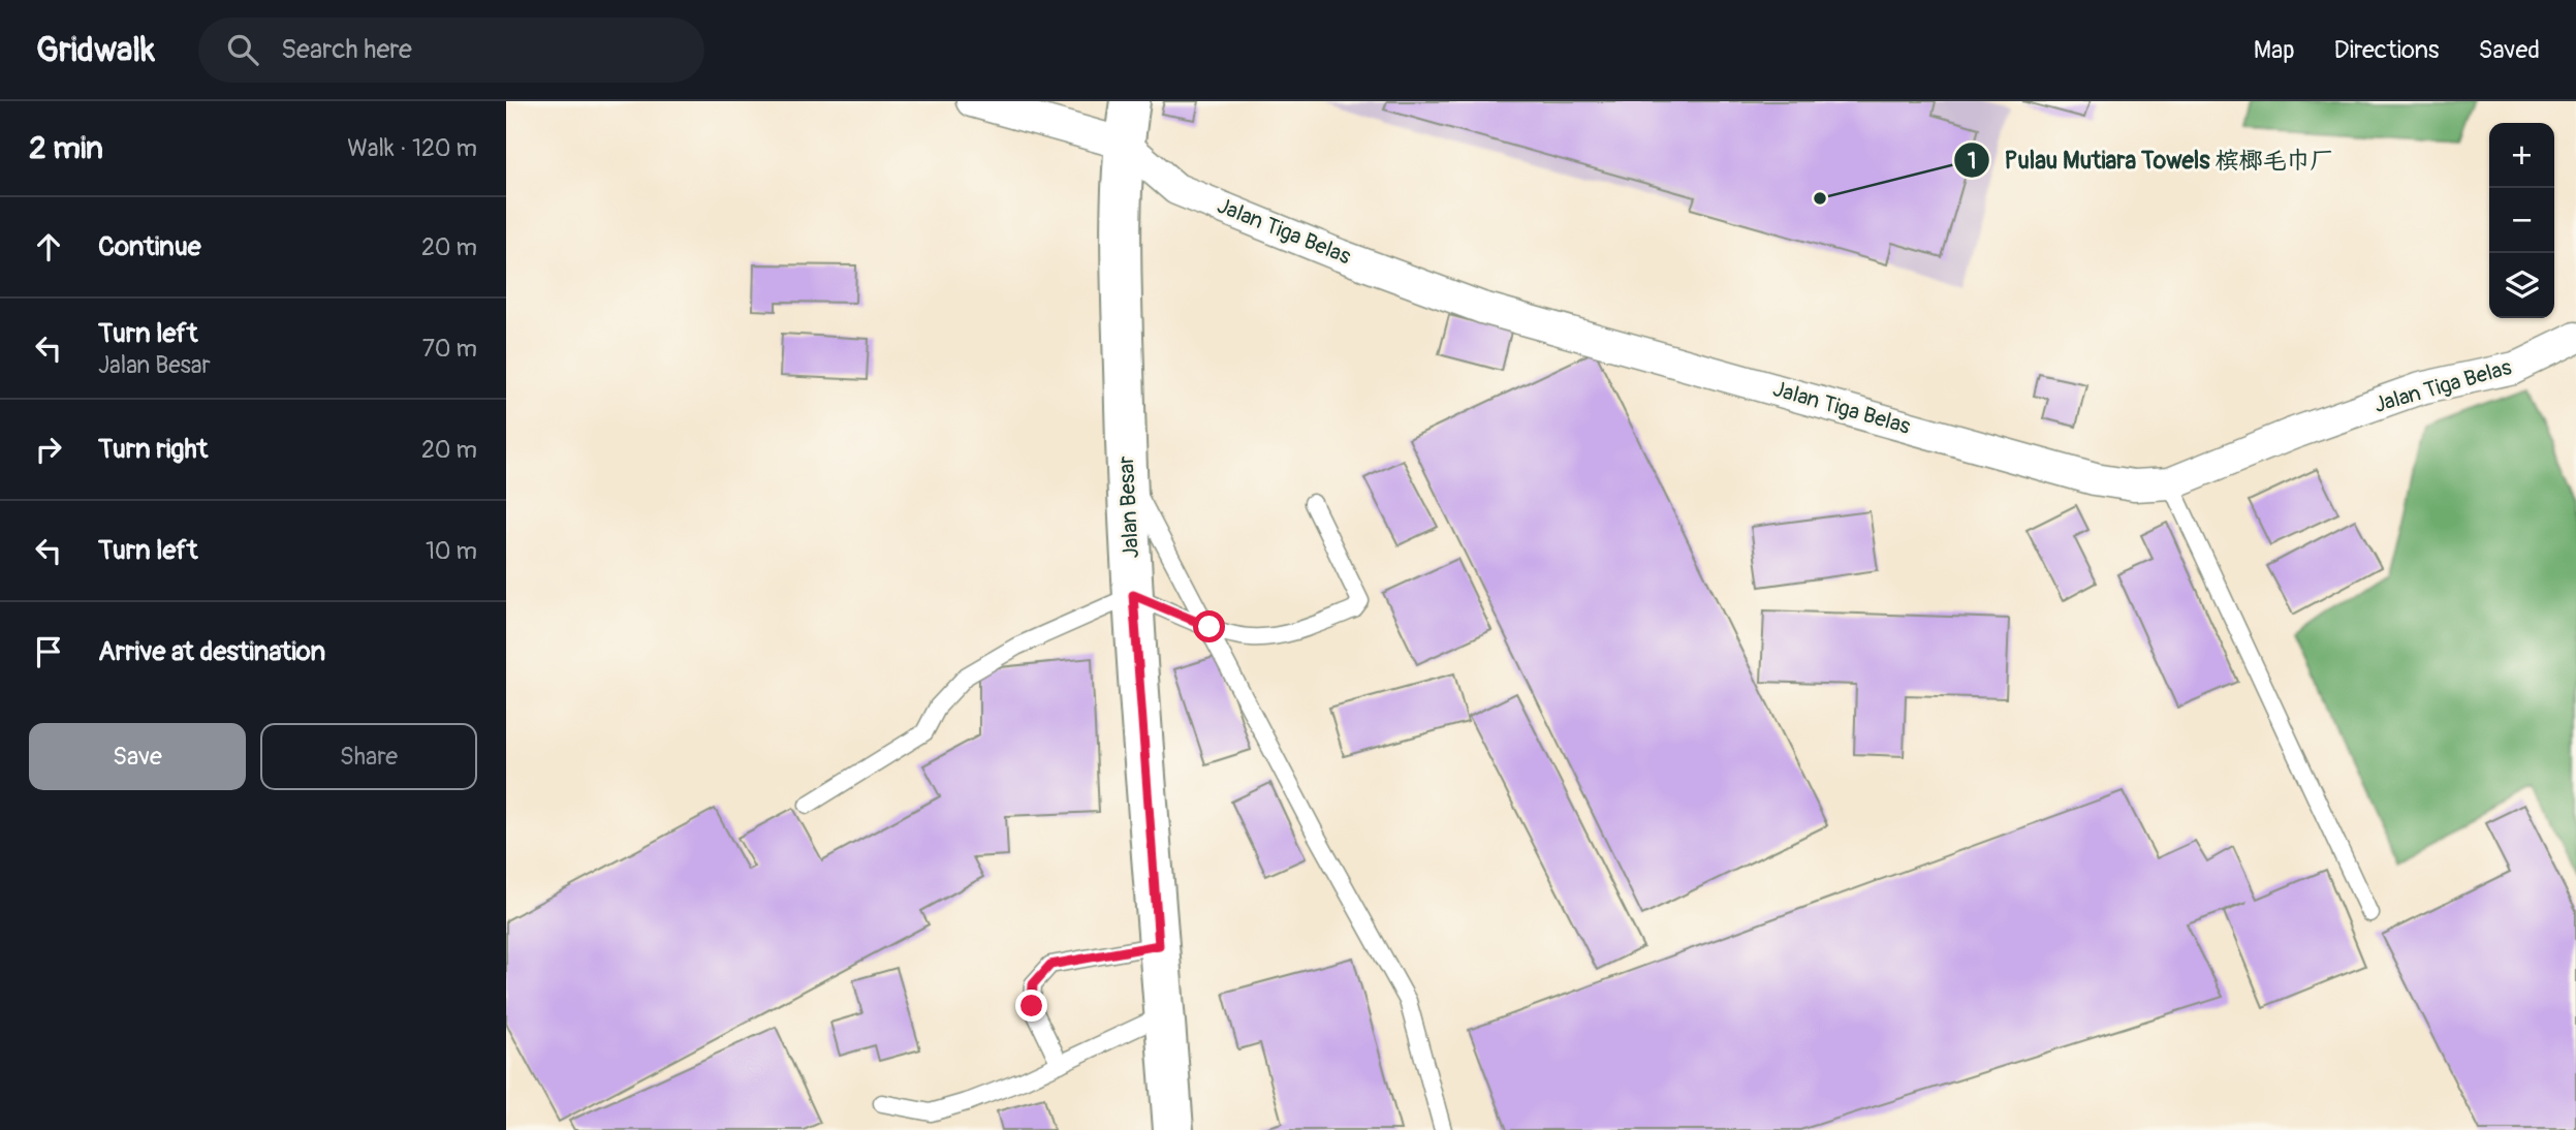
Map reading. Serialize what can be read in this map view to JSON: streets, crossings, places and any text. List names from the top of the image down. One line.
{"streets":{"main road":["Jalan Besar"],"street":["Jalan Tiga Belas"]},"crossings":[["Jalan Tiga Belas","Jalan Besar"]],"places":["Pulau Mutiara Towels 槟榔毛巾厂"],"page":{"header":"Gridwalk","search":"Search here","nav":["Map","Directions","Saved"],"heading":["2 min","Walk · 120 m"],"map_buttons":["+","−"],"list":[["Continue","20 m"],["Turn left","Jalan Besar","70 m"],["Turn right","20 m"],["Turn left","10 m"],"Arrive at destination"],"buttons":["Save","Share"]}}
